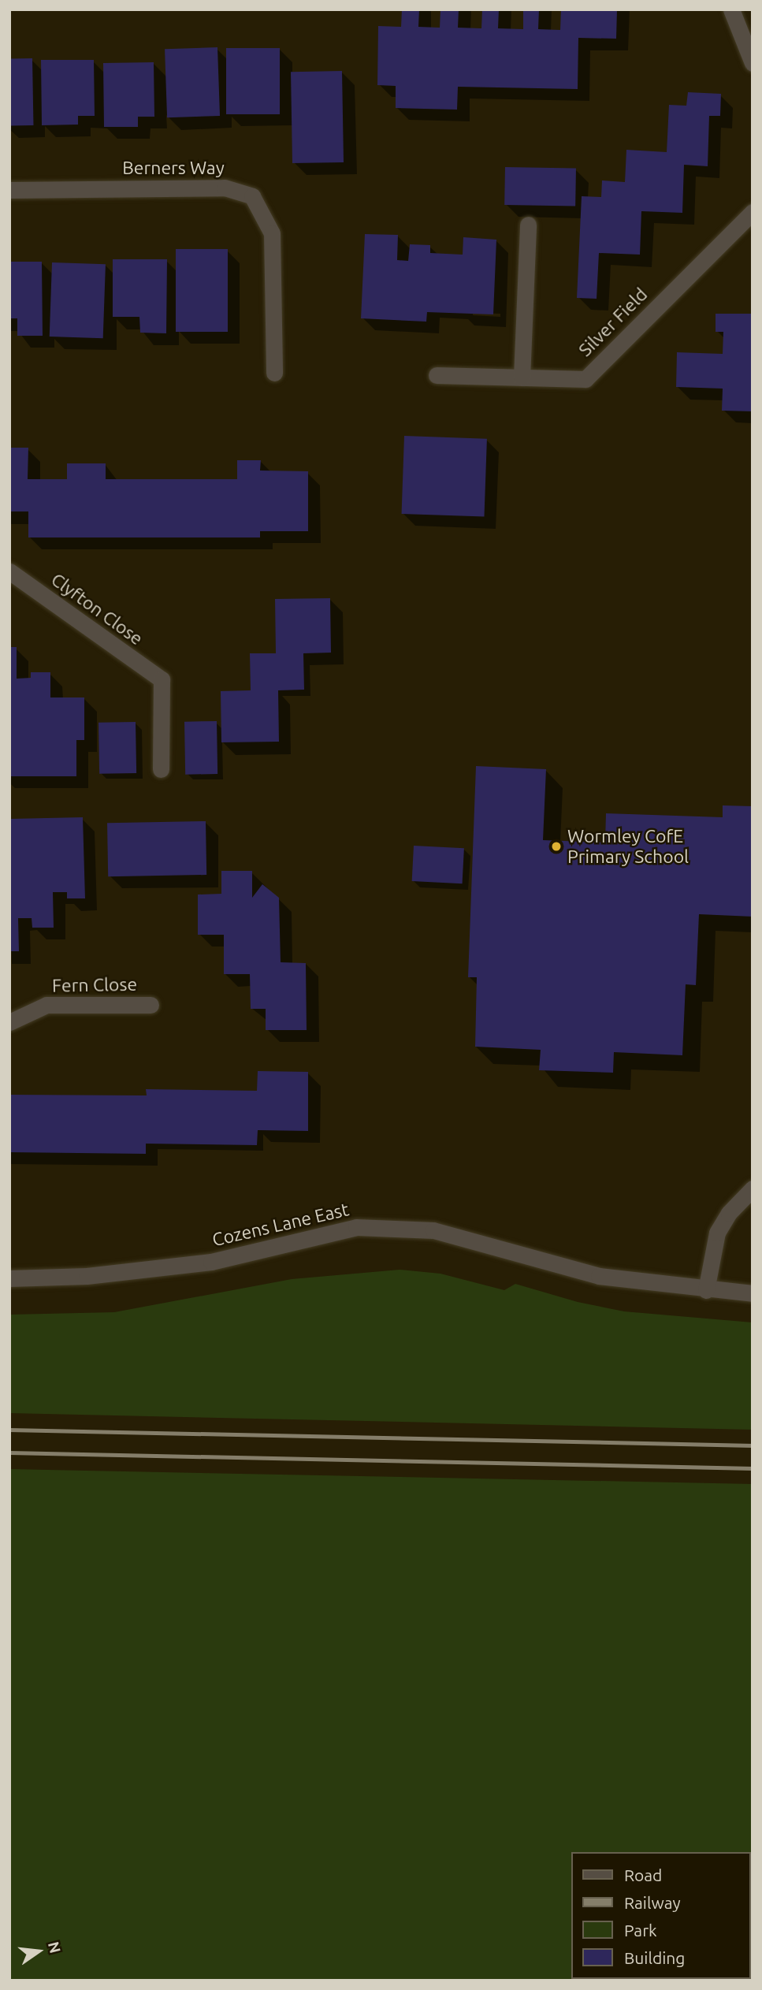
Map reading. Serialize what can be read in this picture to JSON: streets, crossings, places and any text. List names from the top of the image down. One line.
{"streets":{"street":["Berners Way","Silver Field","Clyfton Close","Fern Close","Cozens Lane East"]},"places":["Wormley CofE Primary School"],"legend":["Road","Railway","Park","Building"],"north":"right"}
